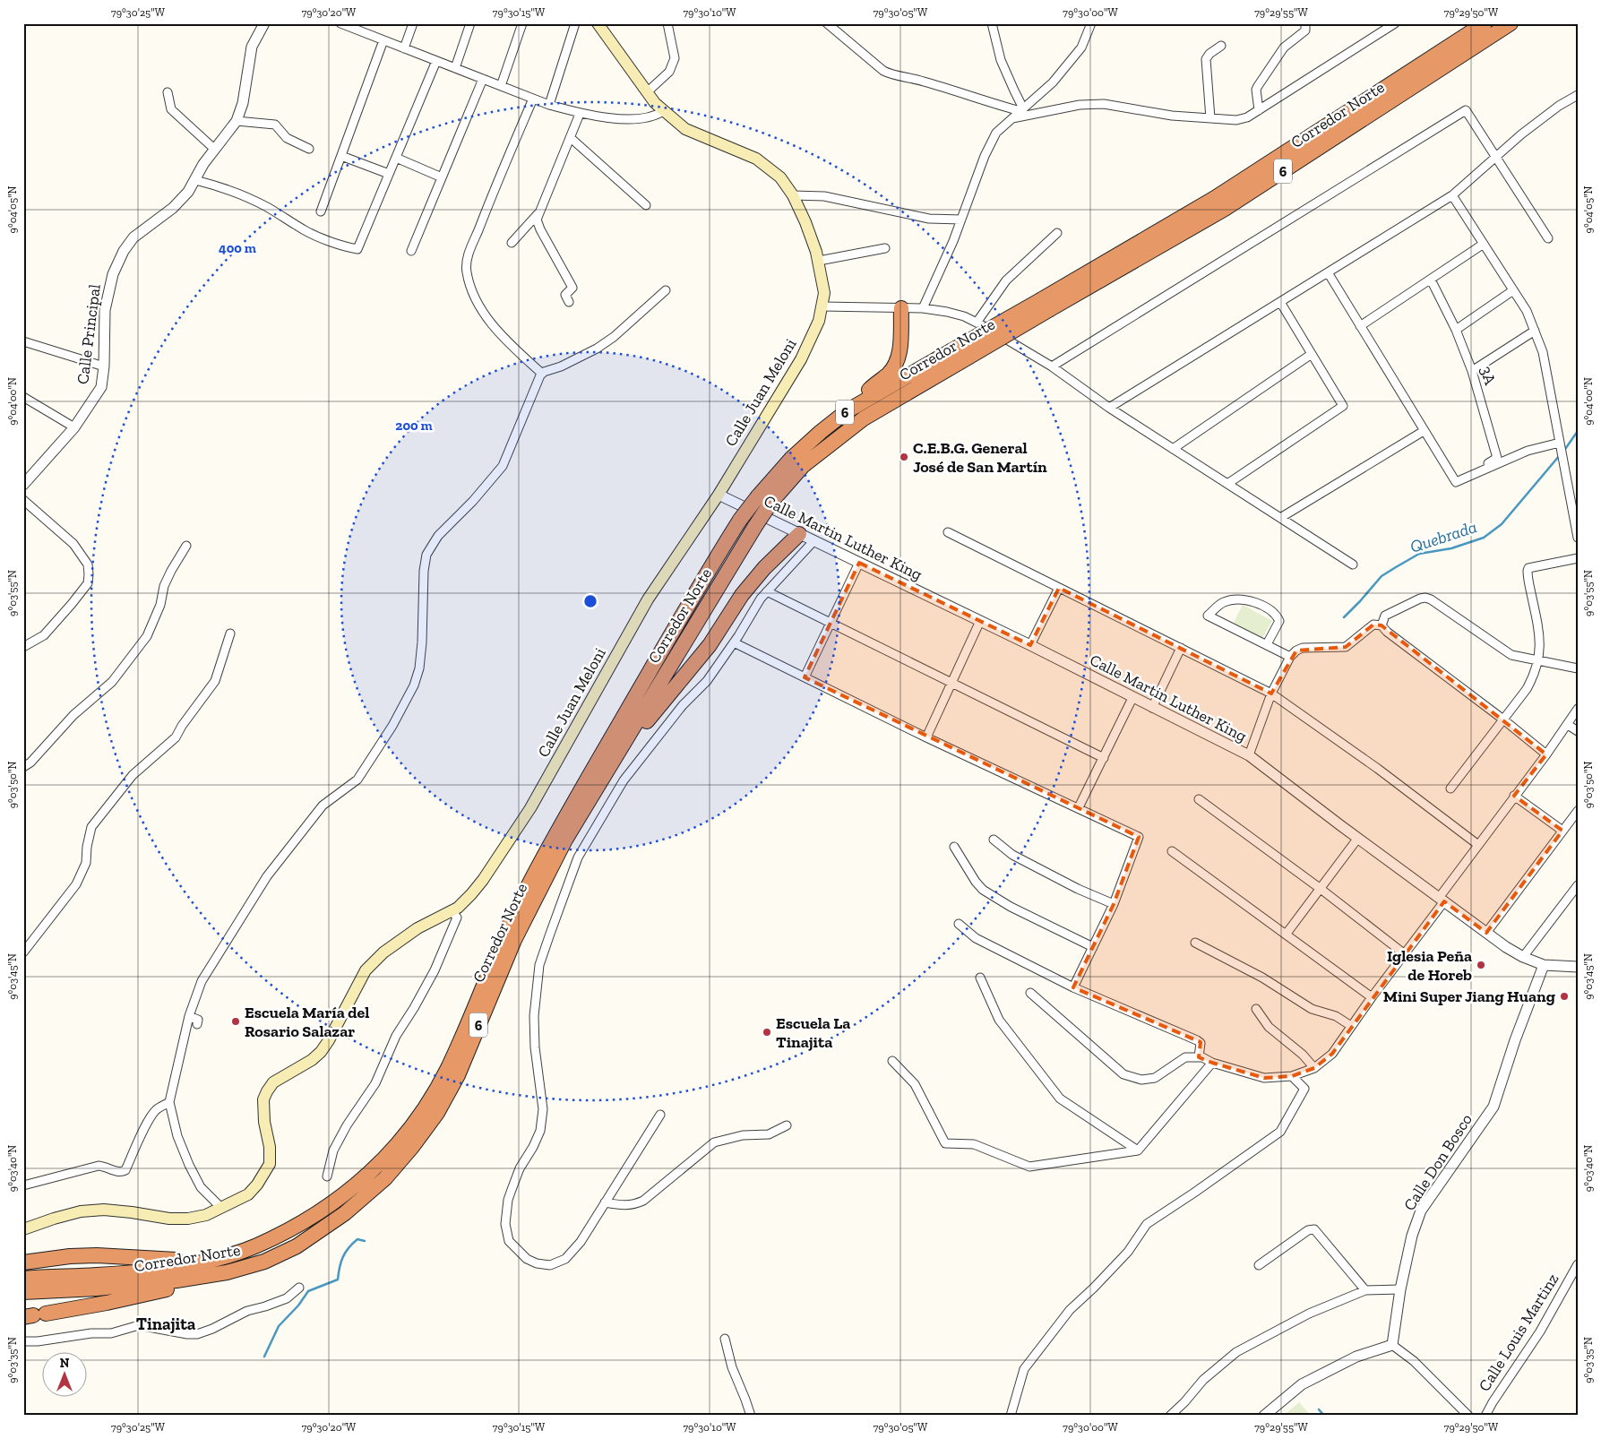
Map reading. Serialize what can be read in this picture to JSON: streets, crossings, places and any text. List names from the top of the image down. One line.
{"streets":{"highway":["Corredor Norte","6"],"main road":["Calle Juan Meloni"],"street":["Calle Principal","3A","Calle Martin Luther King","Calle Don Bosco","Calle Louis Martinz"]},"crossings":[["Calle Juan Meloni","Calle Martin Luther King"],["Calle Martin Luther King","Calle Don Bosco"]],"districts":["Tinajita"],"water":["Quebrada"],"places":["C.E.B.G. General José de San Martín","Iglesia Peña de Horeb","Mini Super Jiang Huang","Escuela María del Rosario Salazar","Escuela La Tinajita"],"north":"top","coordinates":["79°30'25\"W","79°30'20\"W","79°30'15\"W","79°30'10\"W","79°30'05\"W","79°30'00\"W","79°29'55\"W","79°29'50\"W","9°04'05\"N","9°04'00\"N","9°03'55\"N","9°03'50\"N","9°03'45\"N","9°03'40\"N","9°03'35\"N"],"rings":["400 m","200 m"]}
